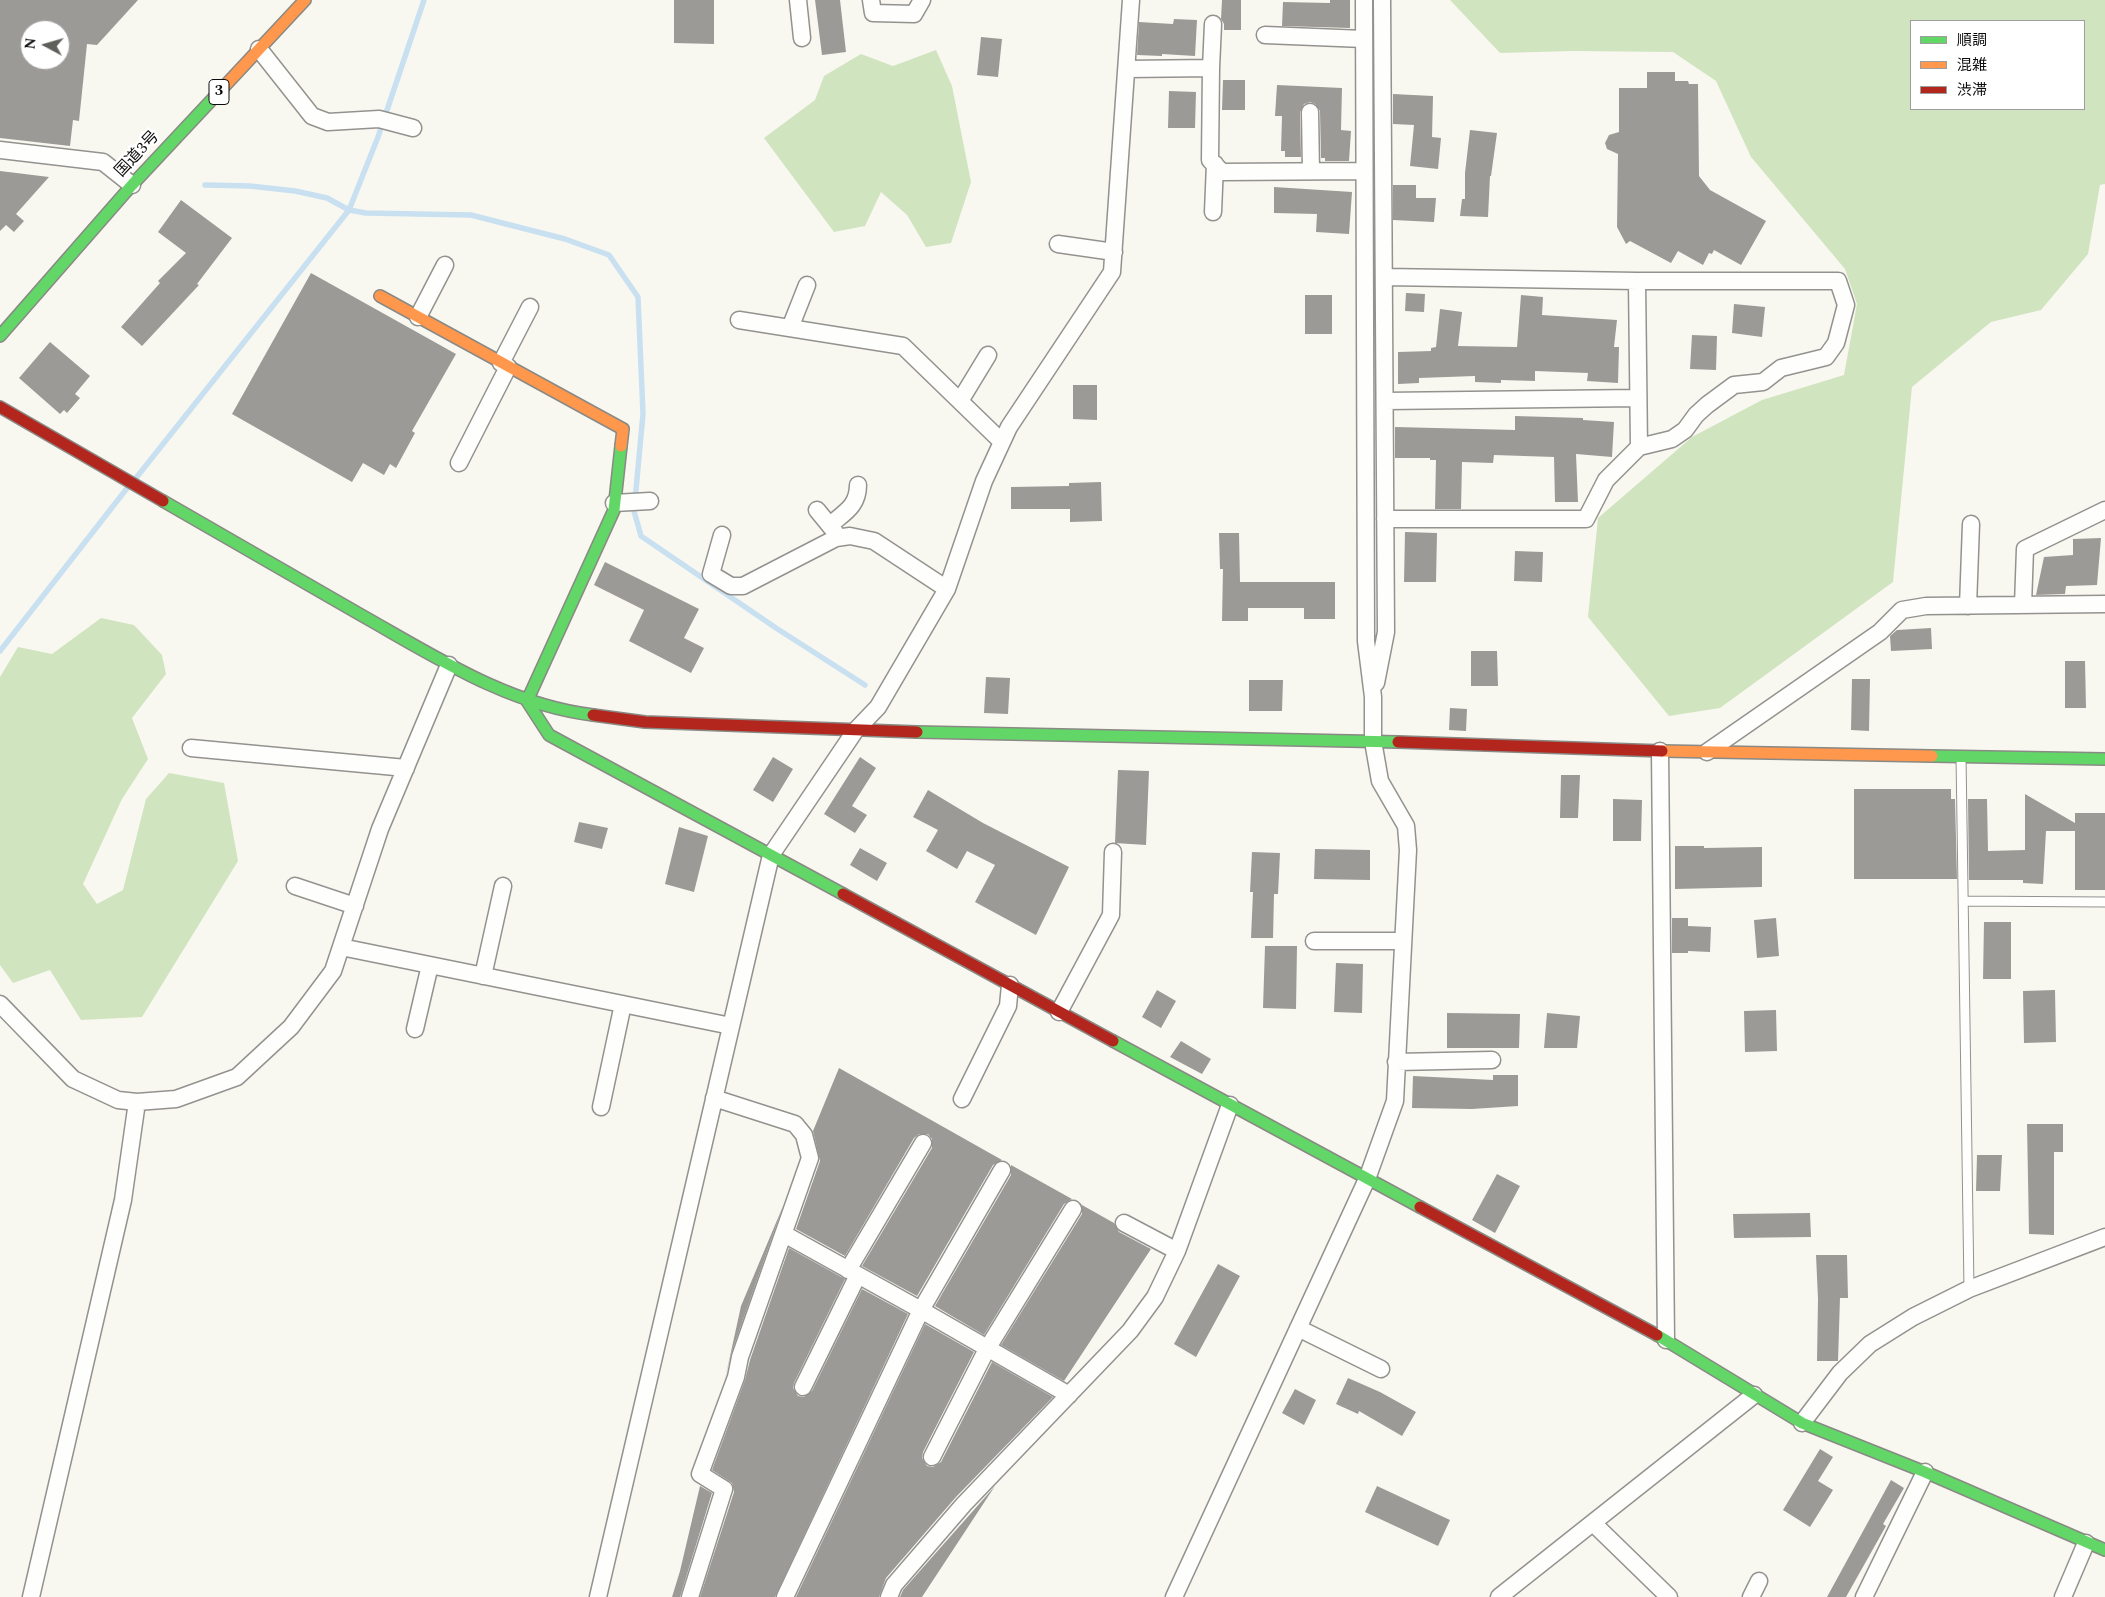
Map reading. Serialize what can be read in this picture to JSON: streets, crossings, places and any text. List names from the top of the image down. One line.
{"streets":{"main road":["3","国道3号"]},"legend":["順調","混雑","渋滞"],"north":"left"}
